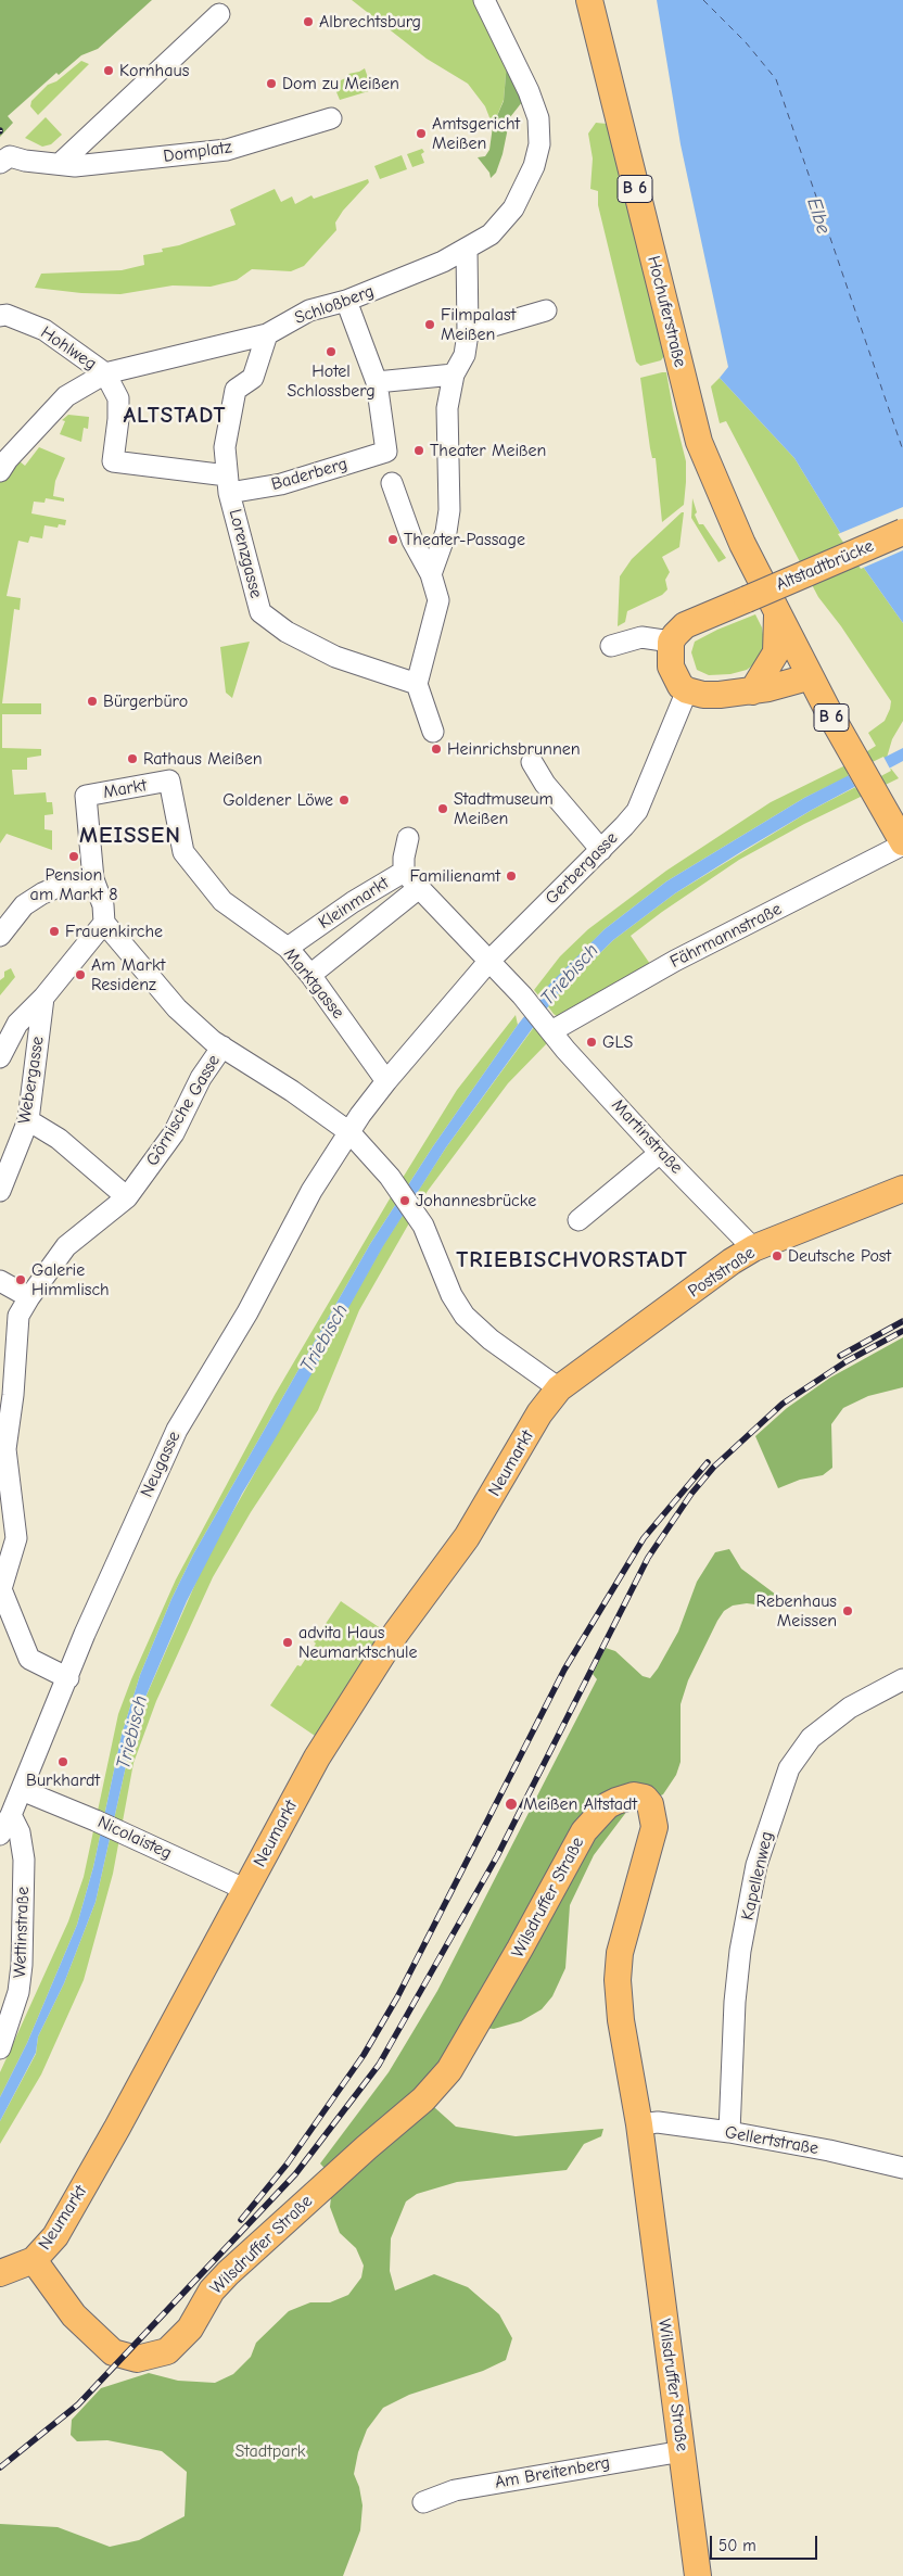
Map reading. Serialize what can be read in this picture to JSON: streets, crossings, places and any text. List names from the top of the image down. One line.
{"streets":{"main road":["B 6","Hochuferstraße","Altstadtbrücke","Poststraße","Neumarkt","Wilsdruffer Straße"],"street":["Domplatz","Schloßberg","Hohlweg","Baderberg","Lorenzgasse","Markt","Gerbergasse","Kleinmarkt","Fährmannstraße","Marktgasse","Webergasse","Görnische Gasse","Martinstraße","Neugasse","Nicolaisteg","Kapellenweg","Wettinstraße","Gellertstraße","Am Breitenberg"]},"crossings":[["B 6","Hochuferstraße"],["B 6","Fährmannstraße"],["Schloßberg","Hohlweg"],["Schloßberg","Baderberg"],["Schloßberg","Lorenzgasse"],["Hohlweg","Baderberg"],["Baderberg","Lorenzgasse"],["Markt","Marktgasse"],["Markt","Görnische Gasse"],["Markt","Poststraße"],["Markt","Neumarkt"],["Markt","Neugasse"],["Gerbergasse","Kleinmarkt"],["Gerbergasse","Marktgasse"],["Gerbergasse","Martinstraße"],["Gerbergasse","Neugasse"],["Kleinmarkt","Marktgasse"],["Kleinmarkt","Martinstraße"],["Fährmannstraße","Martinstraße"],["Marktgasse","Neugasse"],["Görnische Gasse","Neugasse"],["Martinstraße","Poststraße"],["Poststraße","Neumarkt"],["Neumarkt","Nicolaisteg"],["Neumarkt","Wilsdruffer Straße"],["Neugasse","Nicolaisteg"],["Neugasse","Wettinstraße"],["Kapellenweg","Gellertstraße"],["Wilsdruffer Straße","Gellertstraße"],["Wilsdruffer Straße","Am Breitenberg"]],"districts":["ALTSTADT","MEISSEN","TRIEBISCHVORSTADT"],"water":["Elbe","Triebisch"],"parks":["Stadtpark"],"places":["Albrechtsburg","Kornhaus","Dom zu Meißen","Amtsgericht Meißen","Filmpalast Meißen","Hotel Schlossberg","Theater Meißen","Theater-Passage","Bürgerbüro","Heinrichsbrunnen","Rathaus Meißen","Goldener Löwe","Stadtmuseum Meißen","Pension am Markt 8","Familienamt","Frauenkirche","Am Markt Residenz","GLS","Johannesbrücke","Deutsche Post","Galerie Himmlisch","Rebenhaus Meissen","advita Haus Neumarktschule","Burkhardt","Meißen Altstadt"],"scale_bar":"50 m"}
